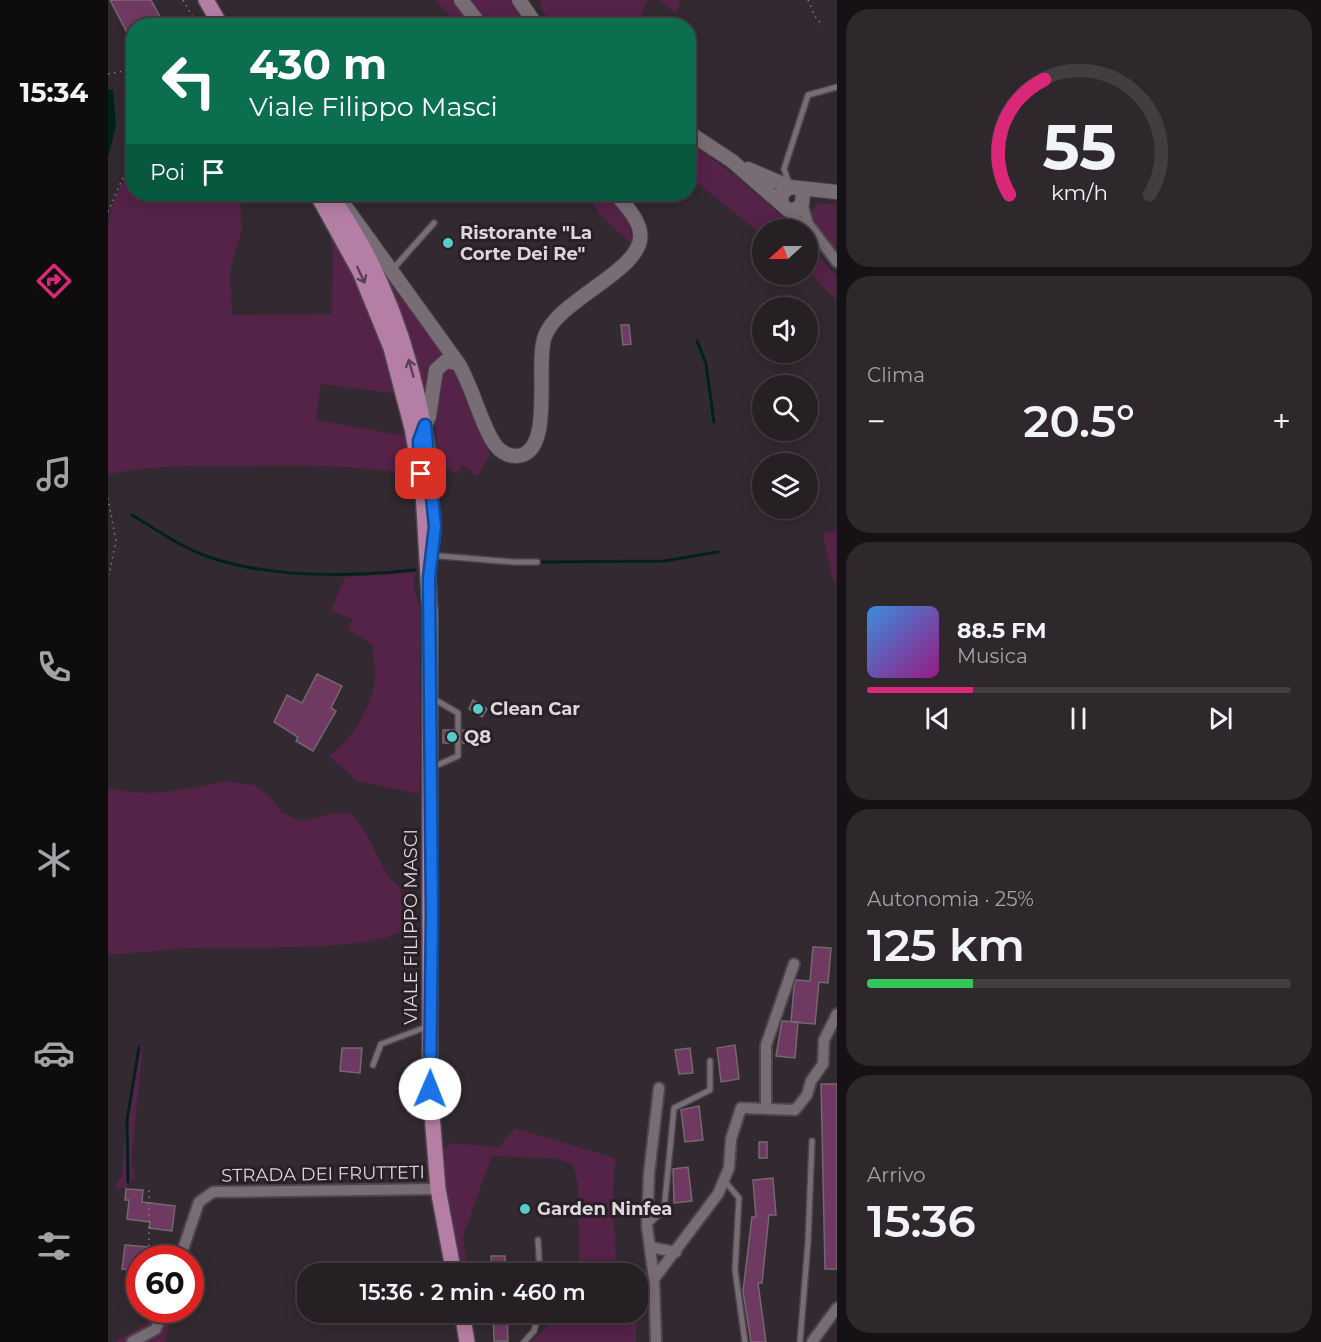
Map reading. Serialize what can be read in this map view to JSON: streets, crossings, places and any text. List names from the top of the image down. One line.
{"streets":{"main road":["VIALE FILIPPO MASCI"],"street":["STRADA DEI FRUTTETI"]},"crossings":[["VIALE FILIPPO MASCI","STRADA DEI FRUTTETI"]],"places":["Ristorante \"La Corte Dei Re\"","Clean Car","Q8","Garden Ninfea"],"north":"left","page":{"tabs":"15:34","turn":["430 m","Viale Filippo Masci"],"then":"Poi","tile":["Clima",["Autonomia · 25%","125 km"],["Arrivo","15:36"]],"heat":["−","20.5°","+"],"song":["88.5 FM","Musica"],"limit":"60","trip":"15:36 · 2 min · 460 m","gauge":["55","km/h"]}}
